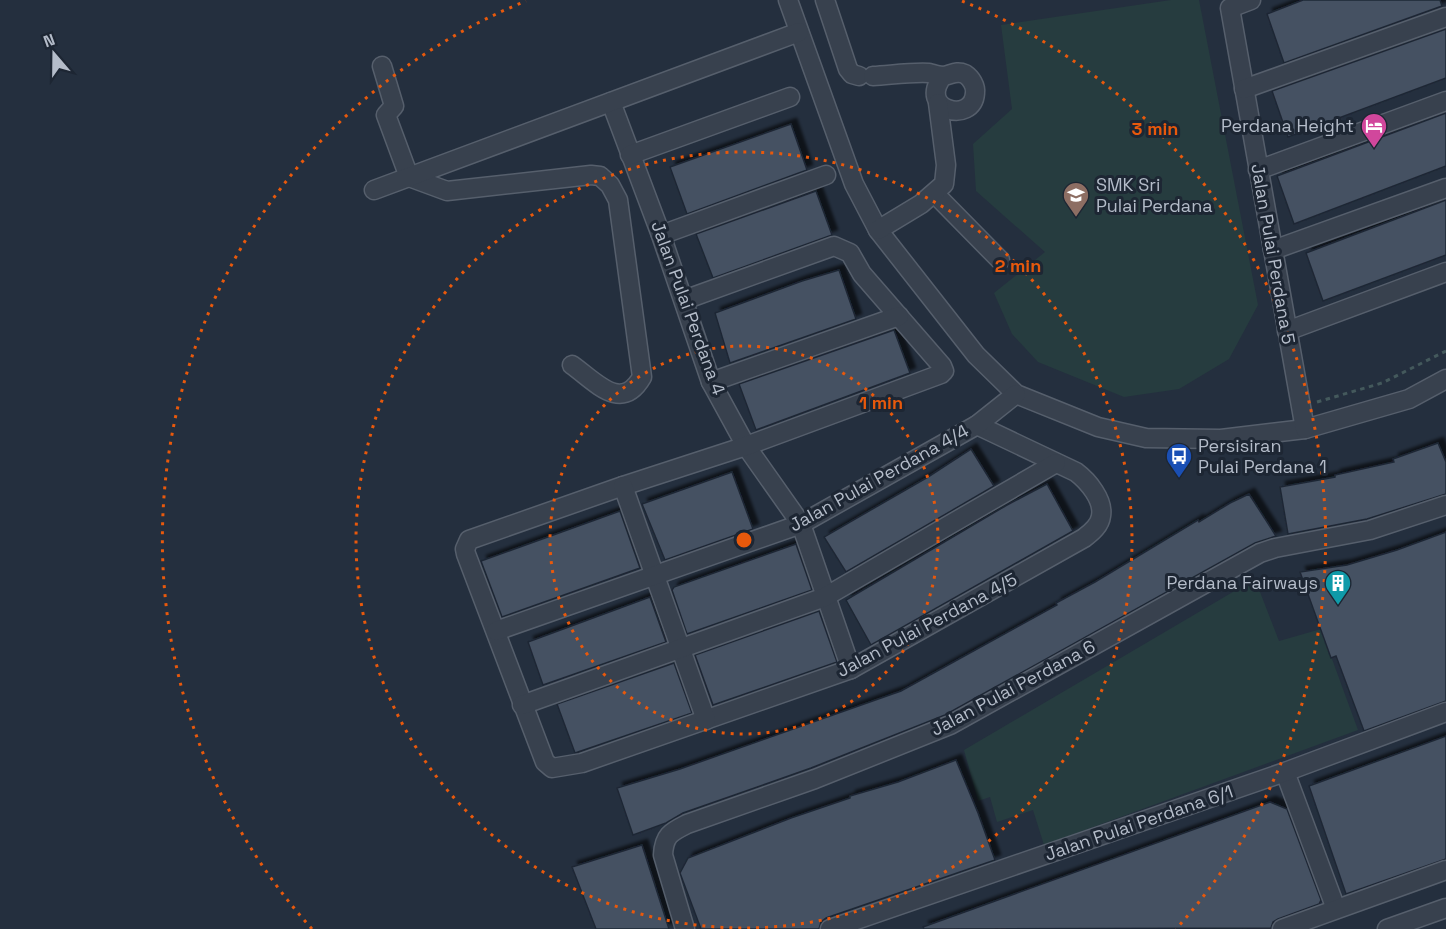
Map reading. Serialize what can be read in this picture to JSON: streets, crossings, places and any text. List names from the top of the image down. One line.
{"streets":{"street":["Jalan Pulai Perdana 5","Jalan Pulai Perdana 4","Jalan Pulai Perdana 4/4","Jalan Pulai Perdana 4/5","Jalan Pulai Perdana 6","Jalan Pulai Perdana 6/1"]},"crossings":[["Jalan Pulai Perdana 4","Jalan Pulai Perdana 4/4"],["Jalan Pulai Perdana 4","Jalan Pulai Perdana 4/5"],["Jalan Pulai Perdana 4/4","Jalan Pulai Perdana 4/5"]],"places":{"hotel":["Perdana Height"],"school or university":["SMK Sri Pulai Perdana"],"bus stop":["Persisiran Pulai Perdana 1"],"building":["Perdana Fairways"]},"north":"top","rings":["3 min","2 min","1 min"]}
